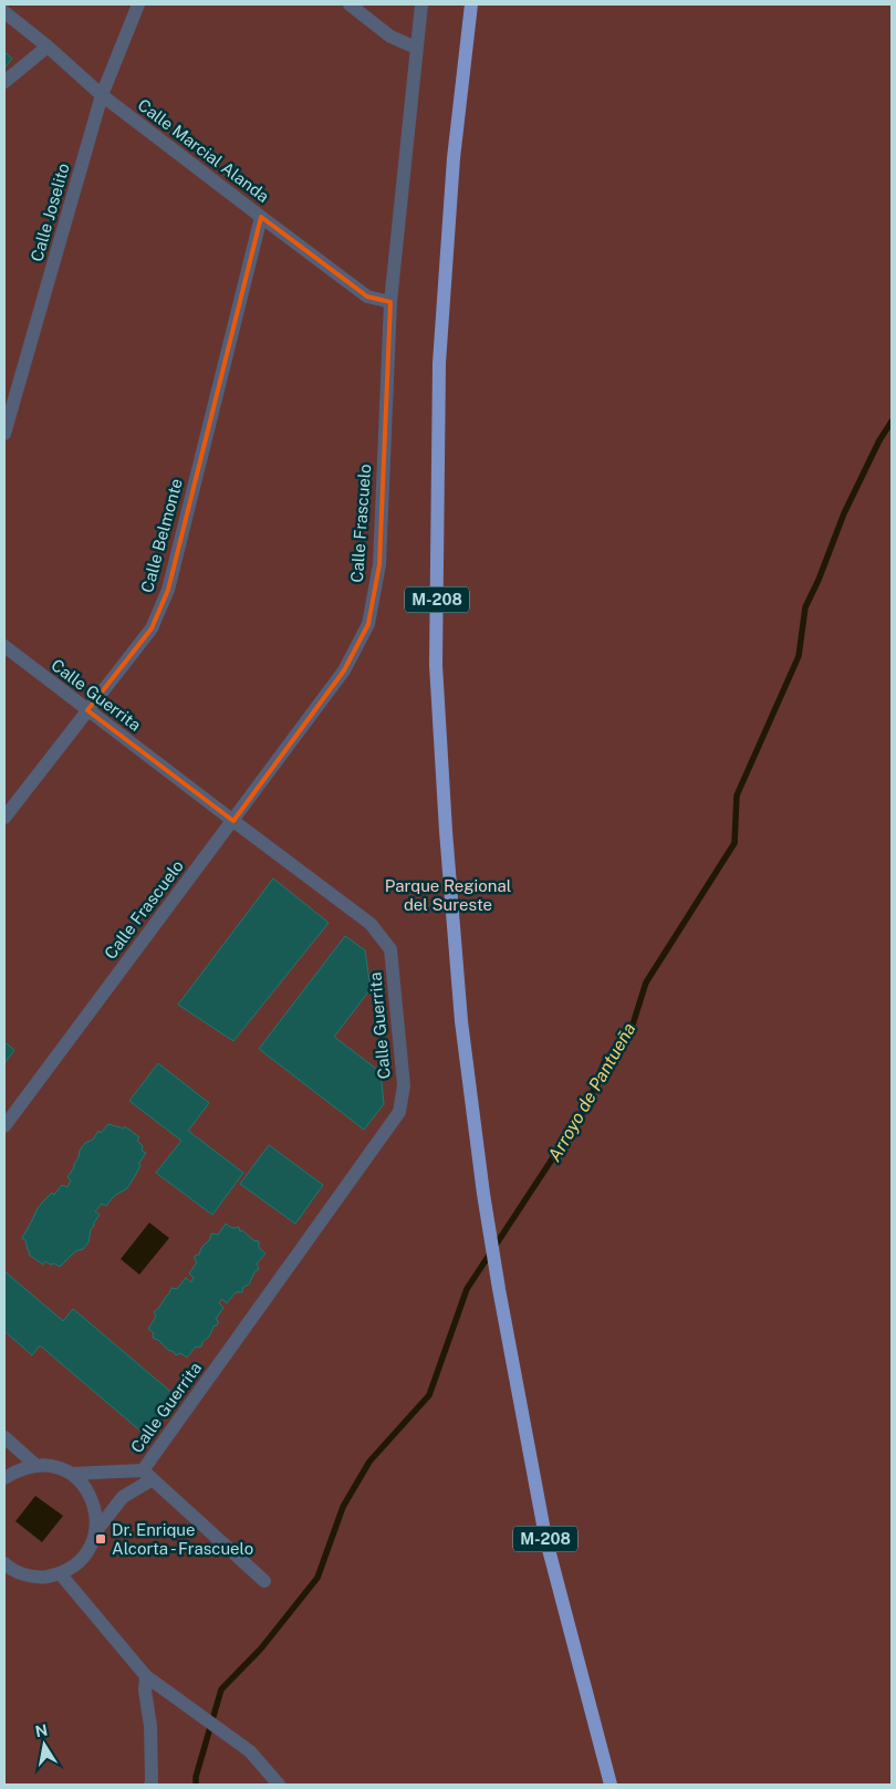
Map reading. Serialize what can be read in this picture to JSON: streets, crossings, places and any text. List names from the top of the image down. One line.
{"streets":{"main road":["M-208"],"street":["Calle Marcial Alanda","Calle Joselito","Calle Frascuelo","Calle Belmonte","Calle Guerrita"]},"crossings":[["Calle Marcial Alanda","Calle Joselito"],["Calle Marcial Alanda","Calle Frascuelo"],["Calle Marcial Alanda","Calle Belmonte"],["Calle Frascuelo","Calle Guerrita"],["Calle Belmonte","Calle Guerrita"]],"water":["Arroyo de Pantueña"],"parks":["Parque Regional del Sureste"],"places":{"transit":["Dr. Enrique Alcorta - Frascuelo"]},"north":"top"}
